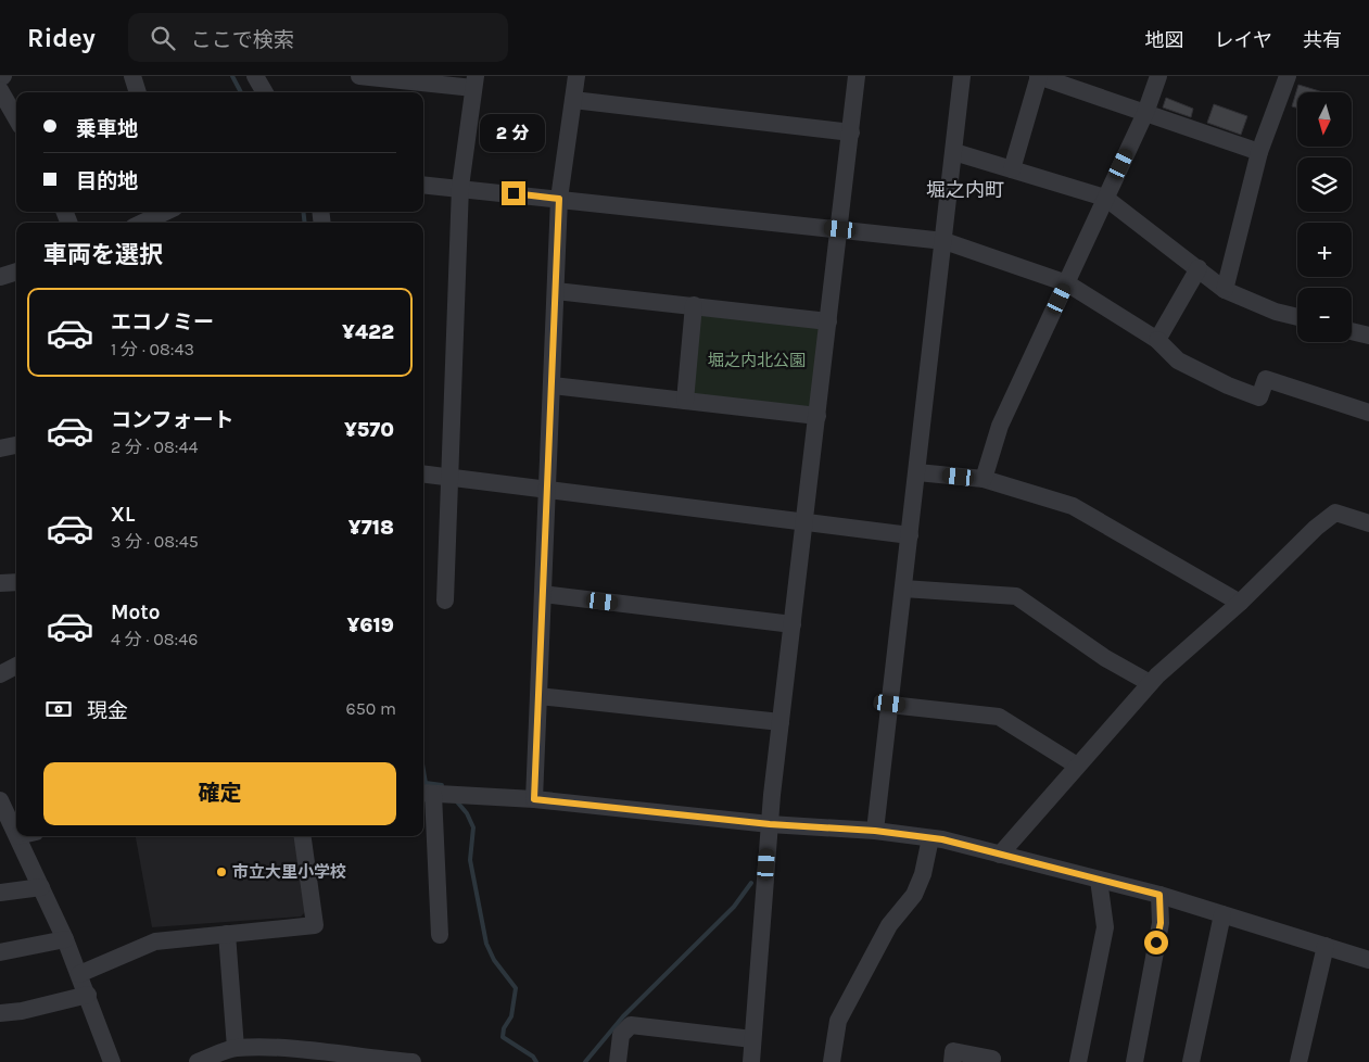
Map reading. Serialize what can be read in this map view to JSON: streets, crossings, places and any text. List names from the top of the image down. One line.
{"districts":["堀之内町"],"parks":["堀之内北公園"],"places":["市立大里小学校"],"north":"bottom","page":{"header":"Ridey","search":"ここで検索","nav":["地図","レイヤ","共有"],"map_buttons":["+","−"],"banner":["乗車地","目的地"],"bubble":"2 分","heading":"車両を選択","list":[{"name":"エコノミー","note":"1 分 · 08:43","value":"¥422"},{"name":"コンフォート","note":"2 分 · 08:44","value":"¥570"},{"name":"XL","note":"3 分 · 08:45","value":"¥718"},{"name":"Moto","note":"4 分 · 08:46","value":"¥619"}],"pay":["現金","650 m"],"buttons":"確定"}}
